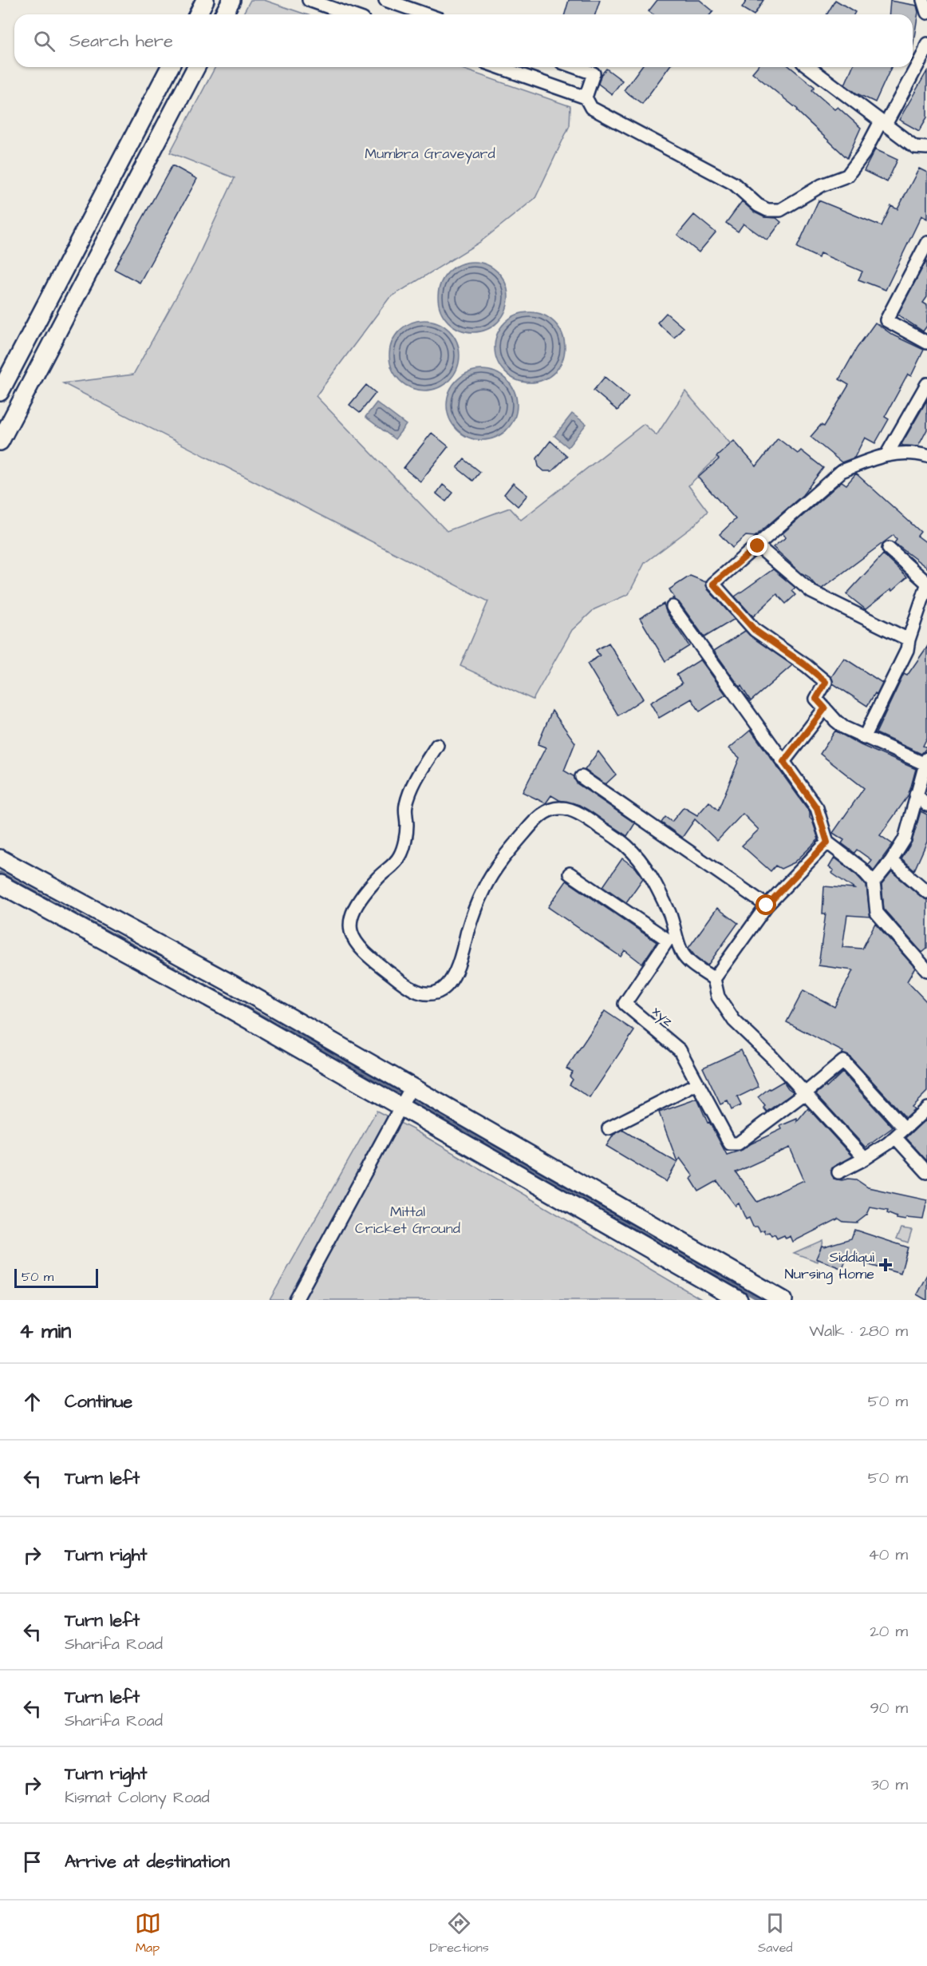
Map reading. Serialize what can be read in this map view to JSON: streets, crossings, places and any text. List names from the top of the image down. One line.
{"streets":{"street":["xyz"]},"parks":["Mumbra Graveyard","Mittal Cricket Ground"],"places":{"health":["Siddiqui Nursing Home"]},"scale_bar":"50 m","page":{"search":"Search here","scale":"50 m","heading":["4 min","Walk · 280 m"],"list":[["Continue","50 m"],["Turn left","50 m"],["Turn right","40 m"],["Turn left","Sharifa Road","20 m"],["Turn left","Sharifa Road","90 m"],["Turn right","Kismat Colony Road","30 m"],"Arrive at destination"],"nav":["Map","Directions","Saved"]}}
